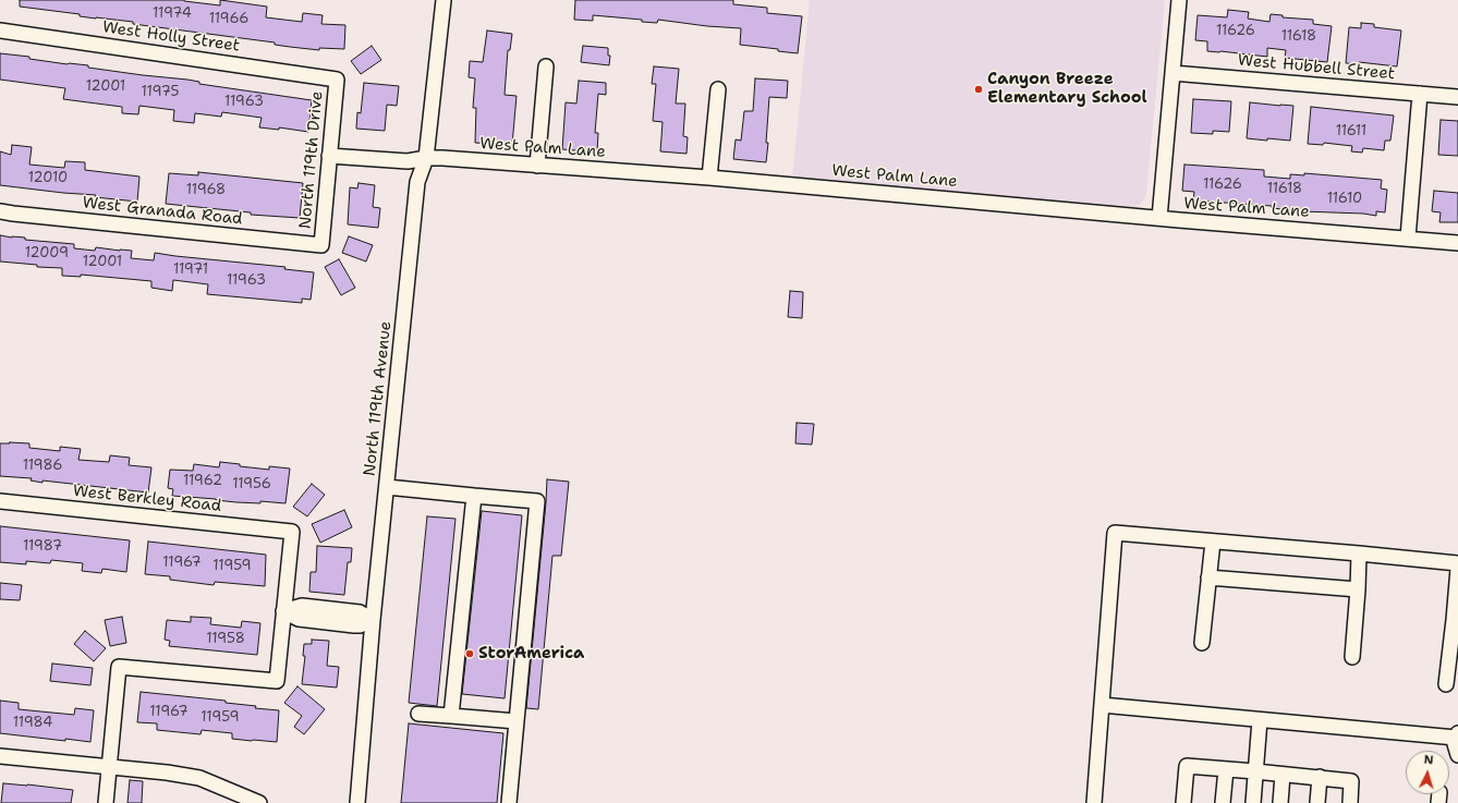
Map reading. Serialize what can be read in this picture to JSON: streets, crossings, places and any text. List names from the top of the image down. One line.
{"streets":{"street":["West Holly Street","West Hubbell Street","West Palm Lane","North 119th Drive","West Granada Road","North 119th Avenue","West Berkley Road"]},"crossings":[["West Holly Street","North 119th Drive"],["West Palm Lane","North 119th Drive"],["West Palm Lane","North 119th Avenue"],["North 119th Drive","West Granada Road"]],"places":["Canyon Breeze Elementary School","StorAmerica"],"house_numbers":["11974","11966","11626","11618","12001","11975","11963","11611","12010","11626","11618","11968","11610","12009","12001","11971","11963","11986","11962","11956","11987","11967","11959","11958","11967","11959","11984"],"north":"top"}
